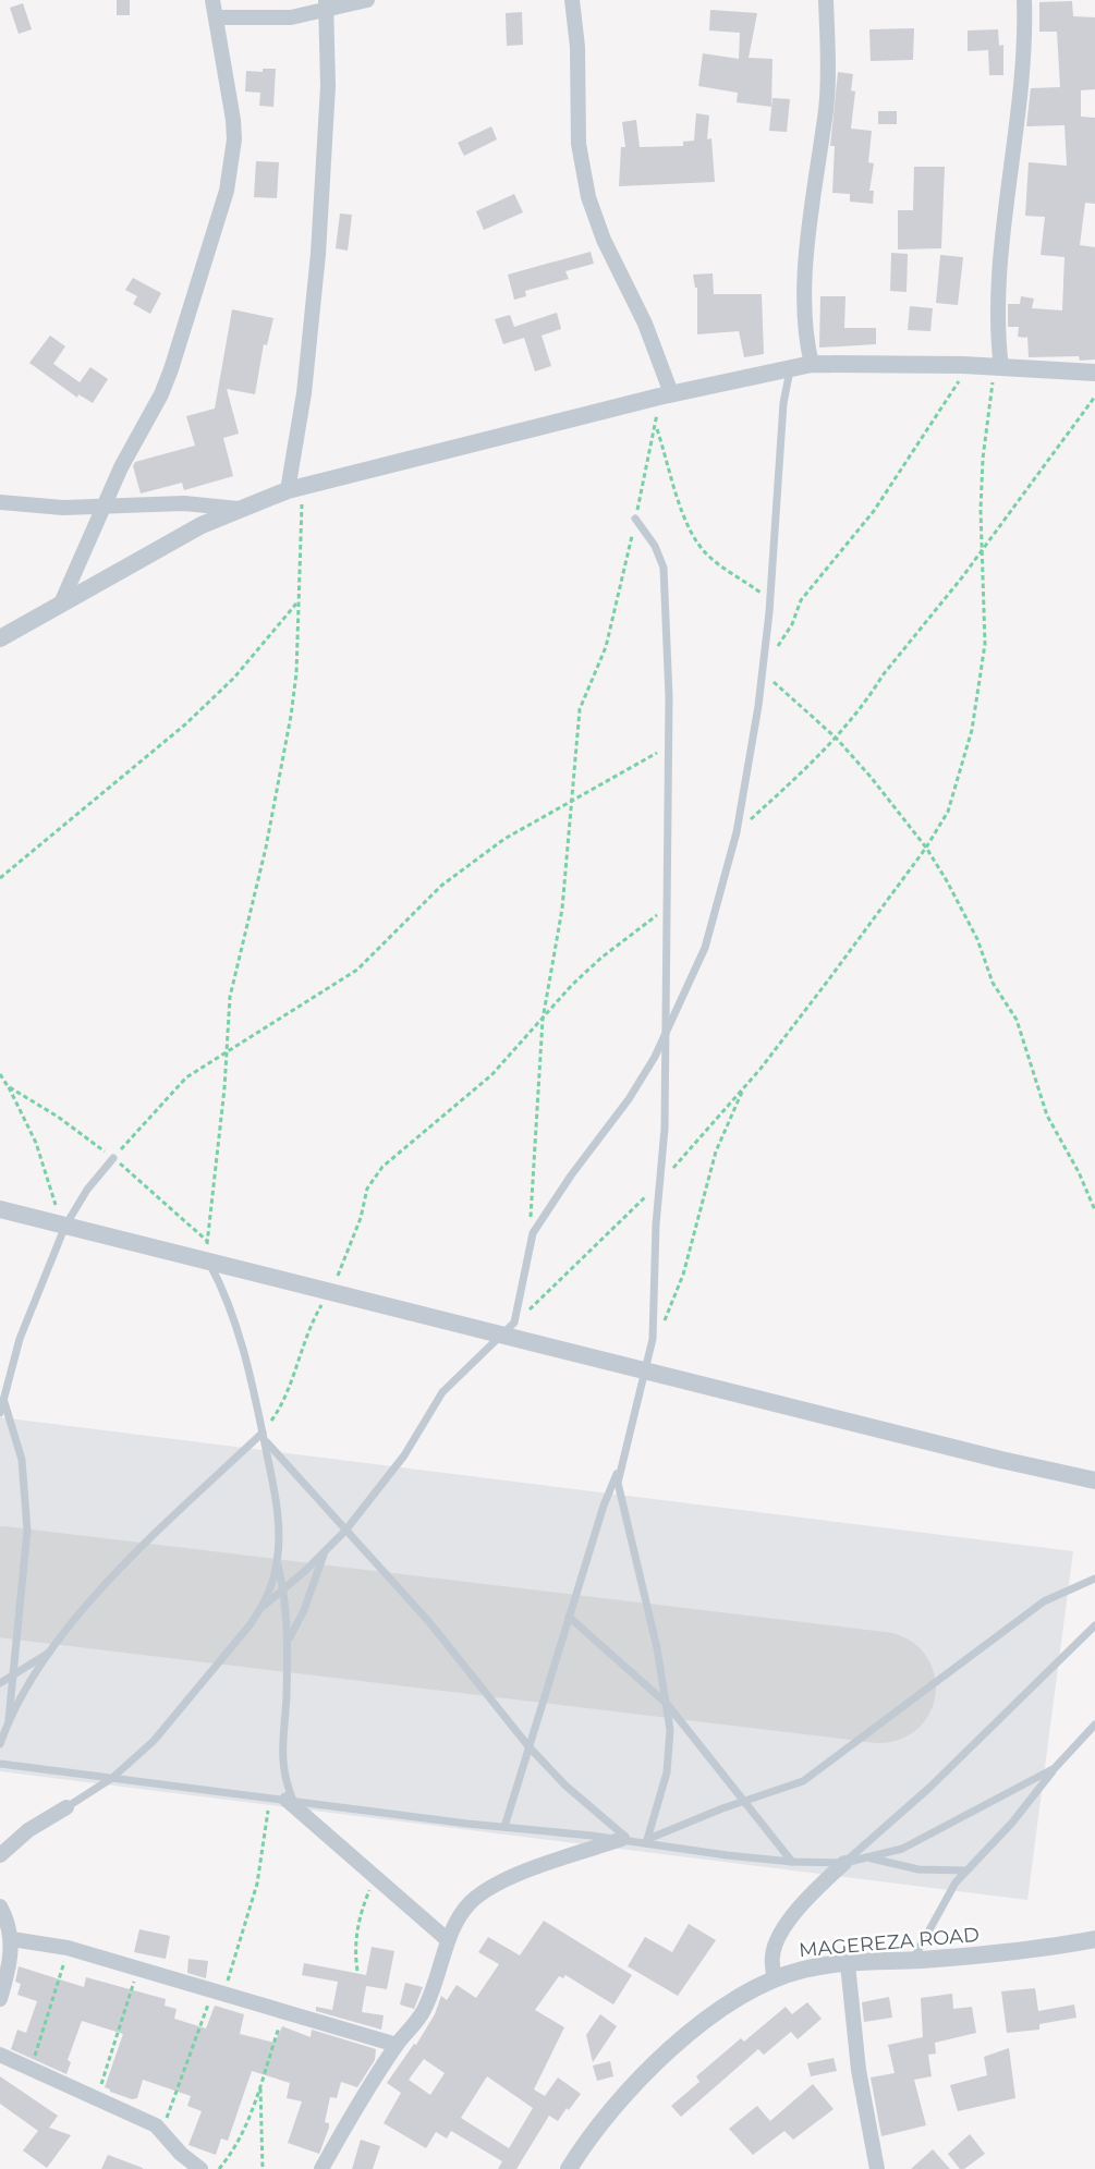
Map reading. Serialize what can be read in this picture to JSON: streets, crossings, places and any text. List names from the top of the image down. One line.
{"streets":{"street":["MAGEREZA ROAD"]}}
